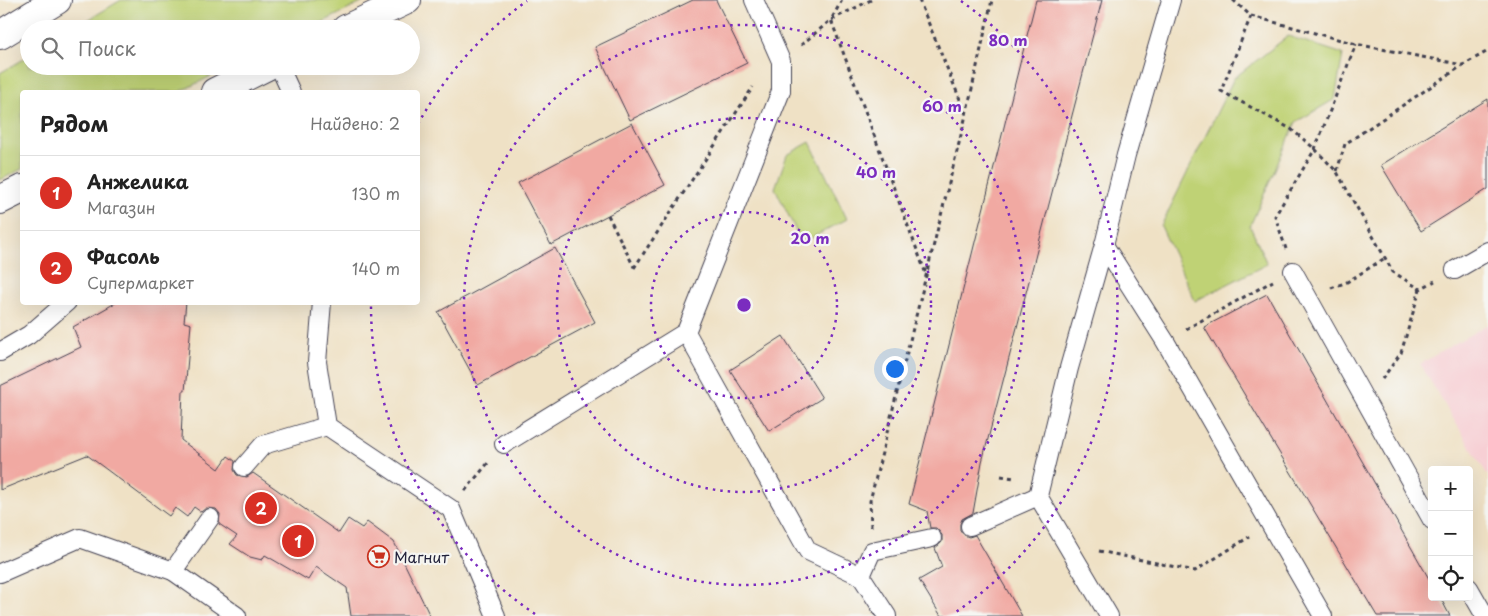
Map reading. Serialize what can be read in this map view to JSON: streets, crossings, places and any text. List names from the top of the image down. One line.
{"places":{"supermarket":["Магнит"]},"page":{"search":"Поиск","heading":["Рядом","Найдено: 2"],"list":[{"mark":"1","name":"Анжелика","note":"Магазин","value":"130 m"},{"mark":"2","name":"Фасоль","note":"Супермаркет","value":"140 m"}],"map_buttons":["+","−"],"pins":["2","1"]},"rings":["80 m","60 m","40 m","20 m"]}
